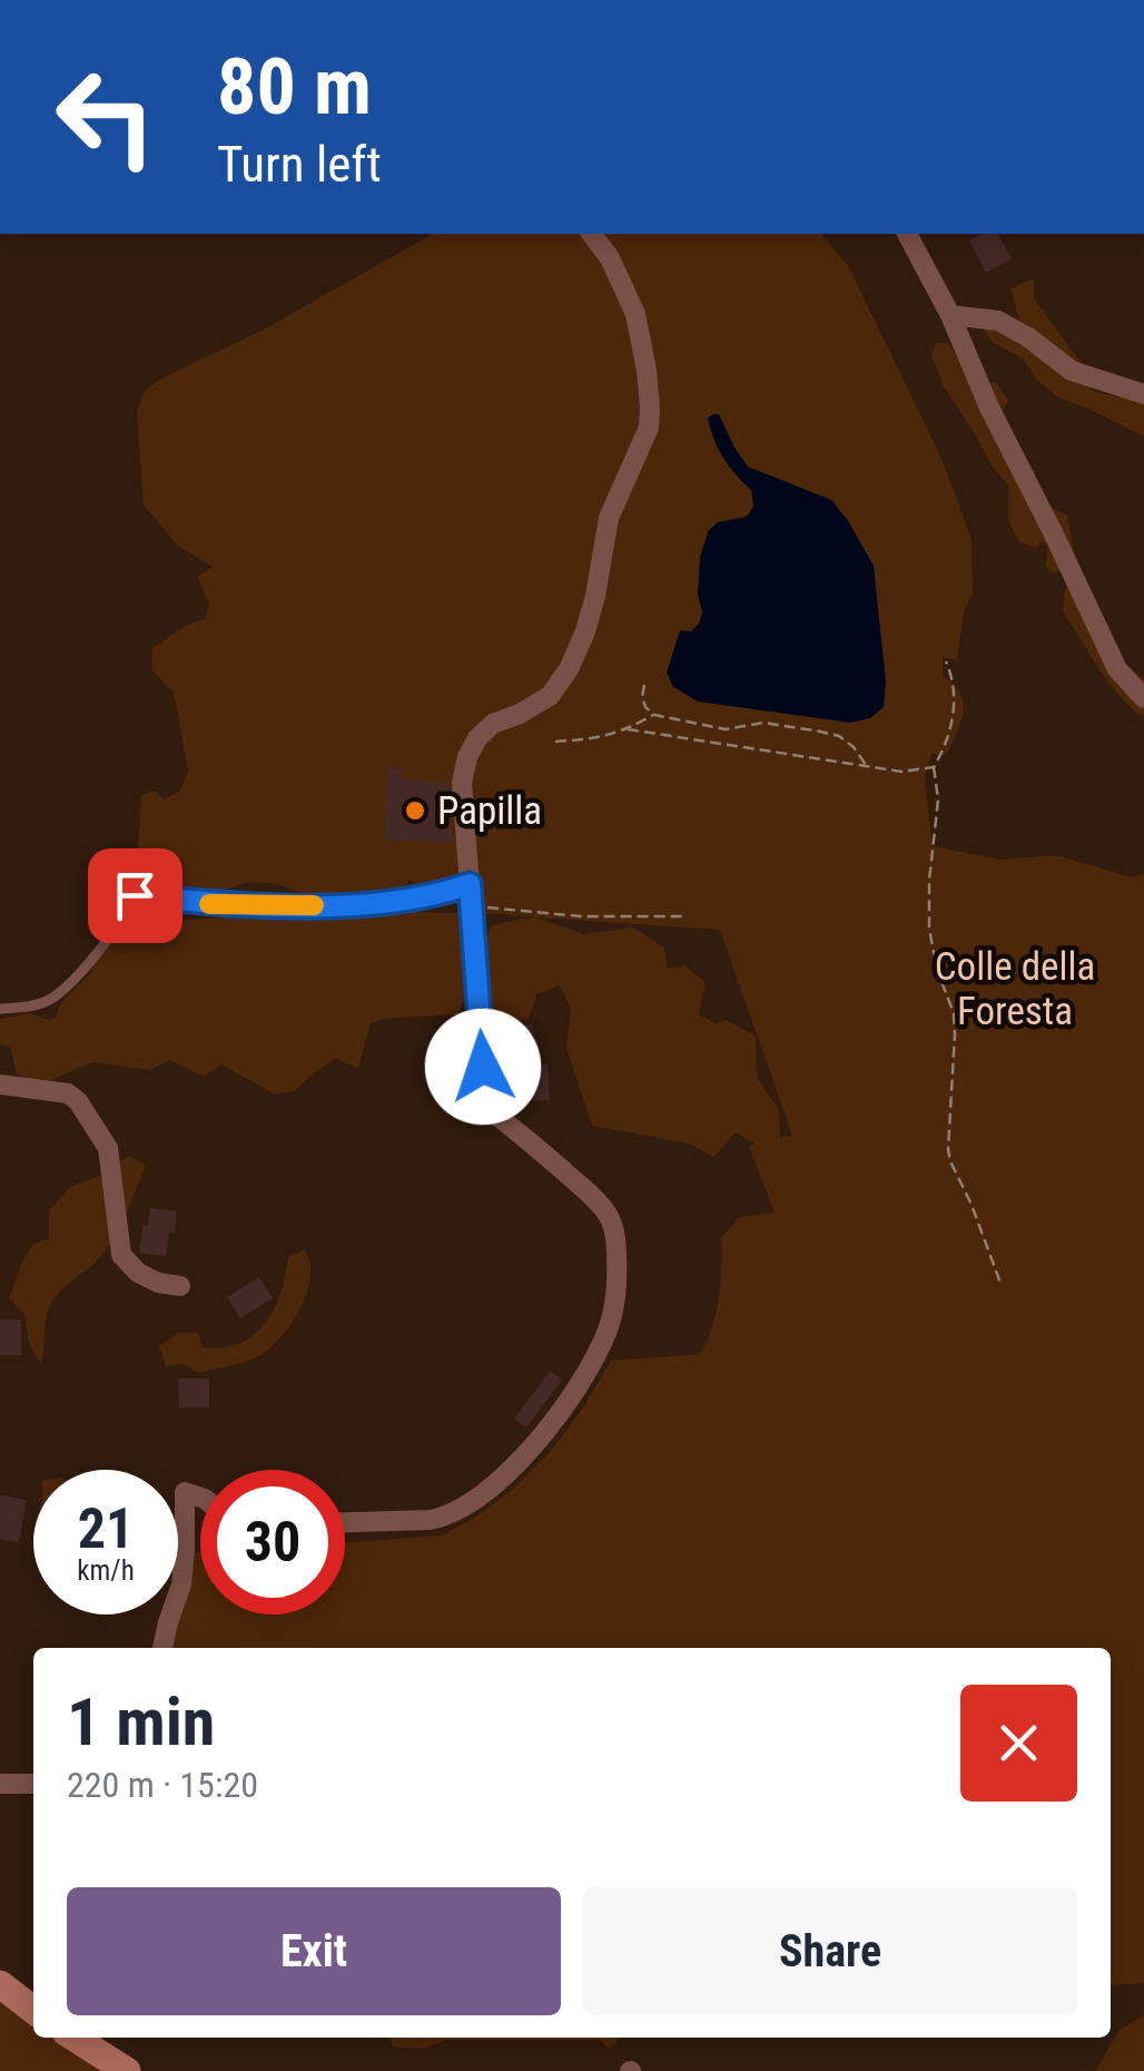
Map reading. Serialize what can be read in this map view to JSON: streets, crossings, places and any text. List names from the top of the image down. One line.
{"parks":["Colle della Foresta"],"places":["Papilla"],"page":{"turn":["80 m","Turn left"],"speed":"21 km/h","limit":"30","heading":["1 min","220 m · 15:20"],"buttons":["Exit","Share"]}}
